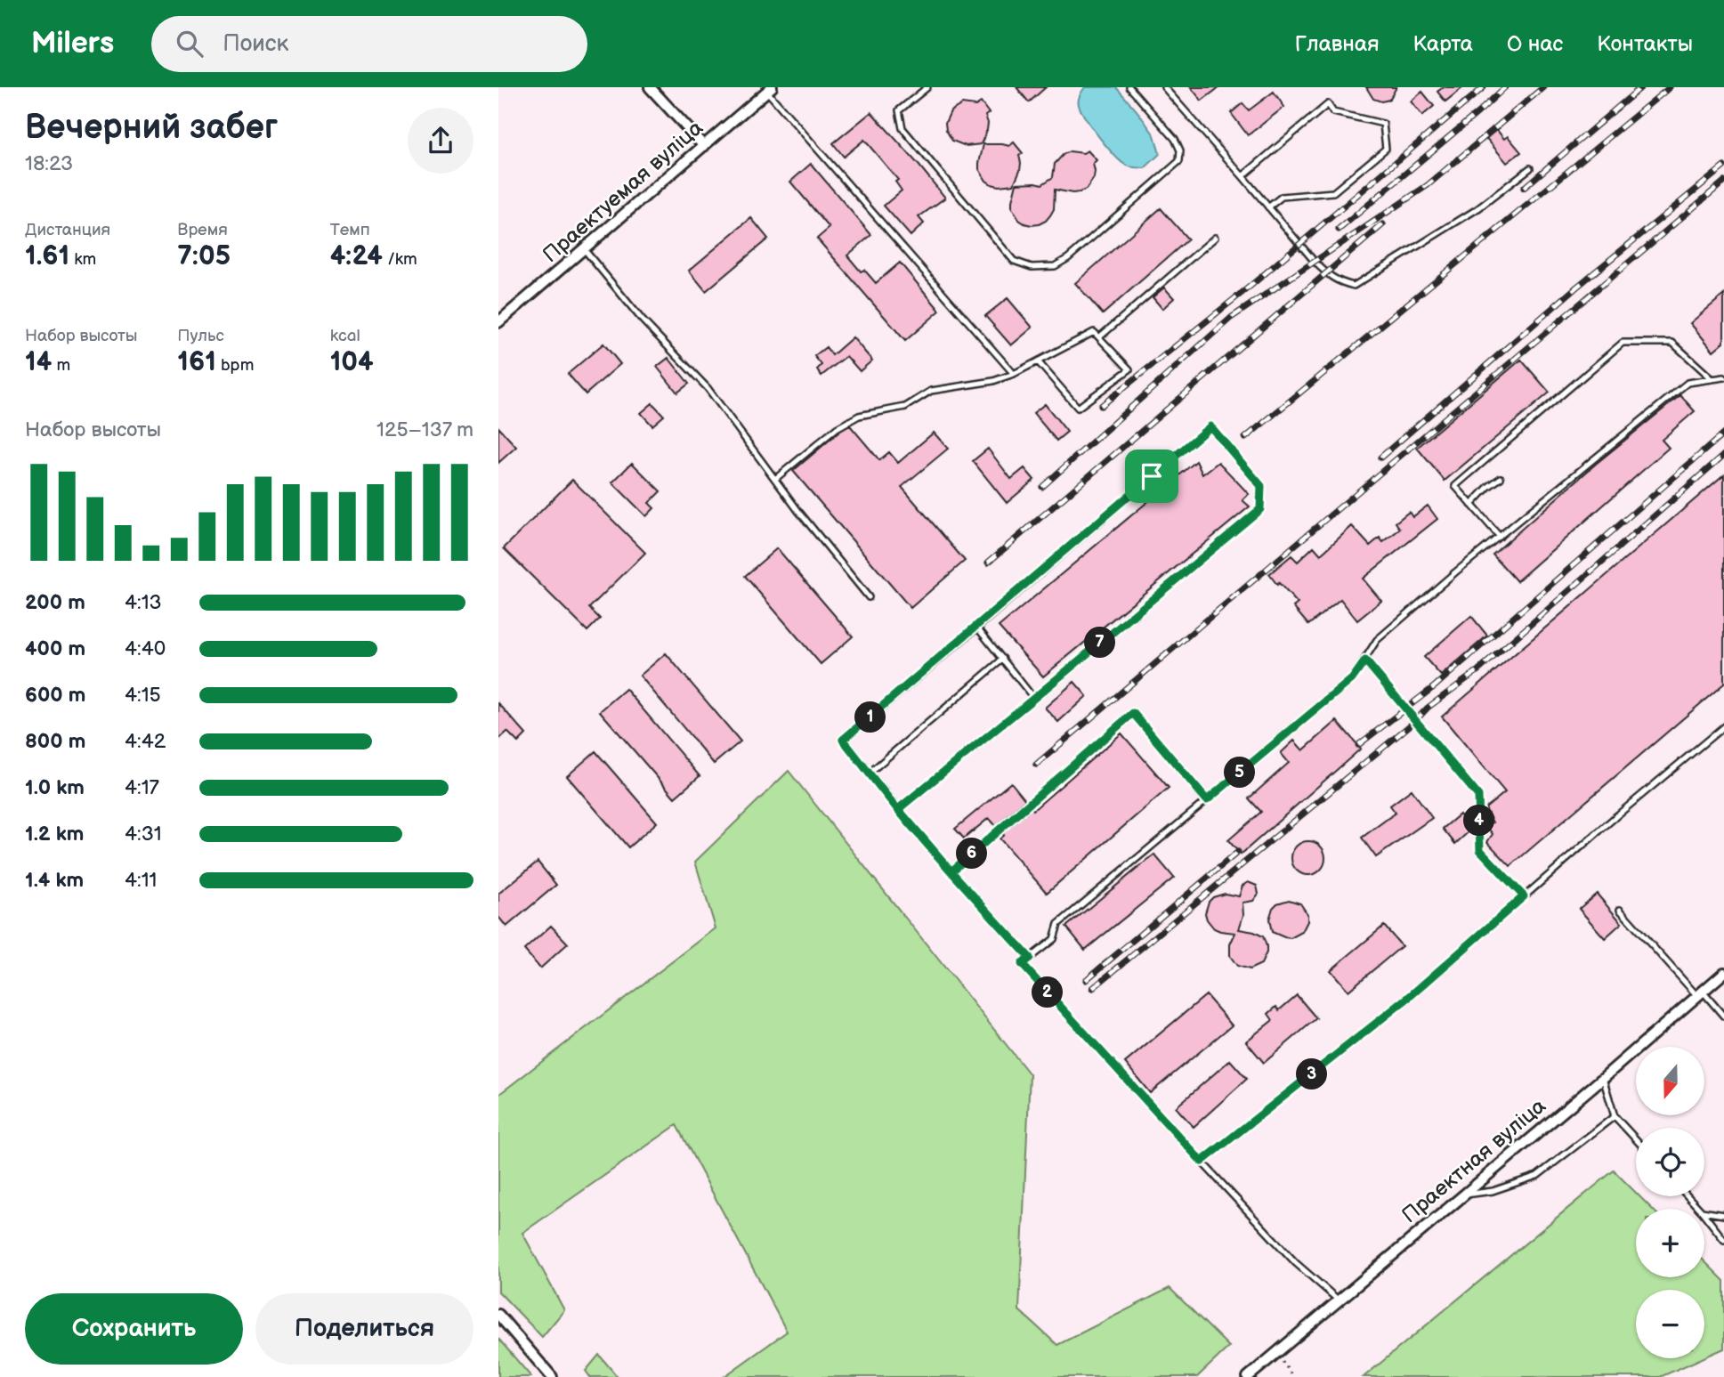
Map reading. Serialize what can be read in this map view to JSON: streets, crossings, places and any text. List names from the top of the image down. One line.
{"streets":{"street":["Праектуемая вуліца","Праектная вуліца"]},"north":"bottom","page":{"header":"Milers","search":"Поиск","nav":["Главная","Карта","О нас","Контакты"],"heading":["Вечерний забег","18:23"],"stats":[["Дистанция","1.61 km"],["Время","7:05"],["Темп","4:24 /km"],["Набор высоты","14 m"],["Пульс","161 bpm"],["kcal","104"]],"chart":["Набор высоты","125–137 m"],"list":[{"name":"200 m","note":"4:13"},{"name":"400 m","note":"4:40"},{"name":"600 m","note":"4:15"},{"name":"800 m","note":"4:42"},{"name":"1.0 km","note":"4:17"},{"name":"1.2 km","note":"4:31"},{"name":"1.4 km","note":"4:11"}],"pins":["7","1","5","4","6","2","3"],"map_buttons":["+","−"],"buttons":["Сохранить","Поделиться"]}}
